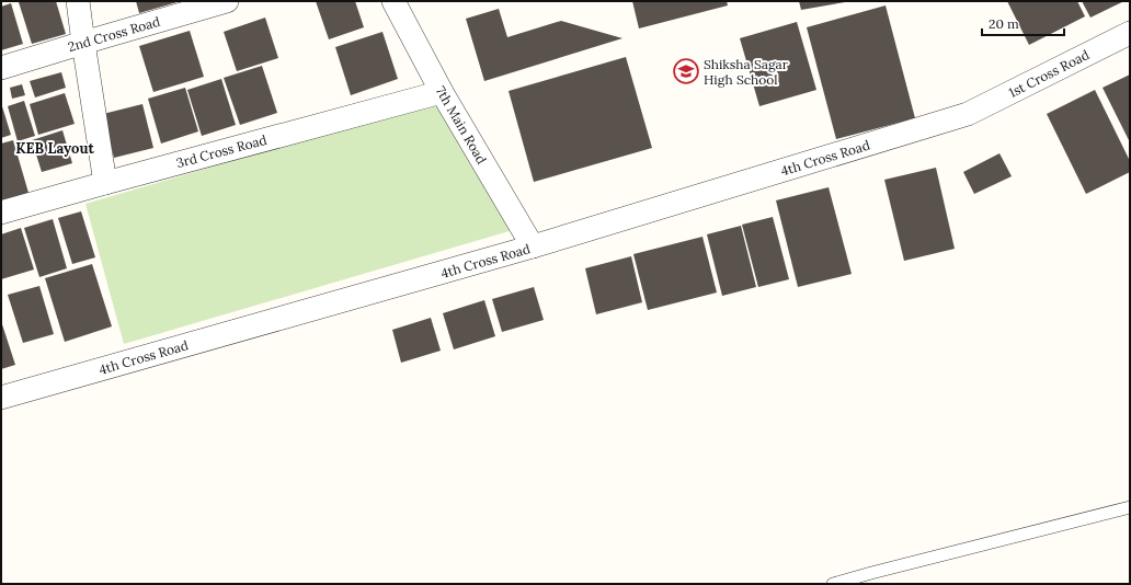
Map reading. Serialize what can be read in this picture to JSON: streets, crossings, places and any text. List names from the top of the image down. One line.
{"streets":{"street":["2nd Cross Road","1st Cross Road","7th Main Road","3rd Cross Road","4th Cross Road"]},"crossings":[["1st Cross Road","4th Cross Road"],["7th Main Road","3rd Cross Road"],["7th Main Road","4th Cross Road"]],"districts":["KEB Layout"],"places":{"school or university":["Shiksha Sagar High School"]},"scale_bar":"20 m"}
